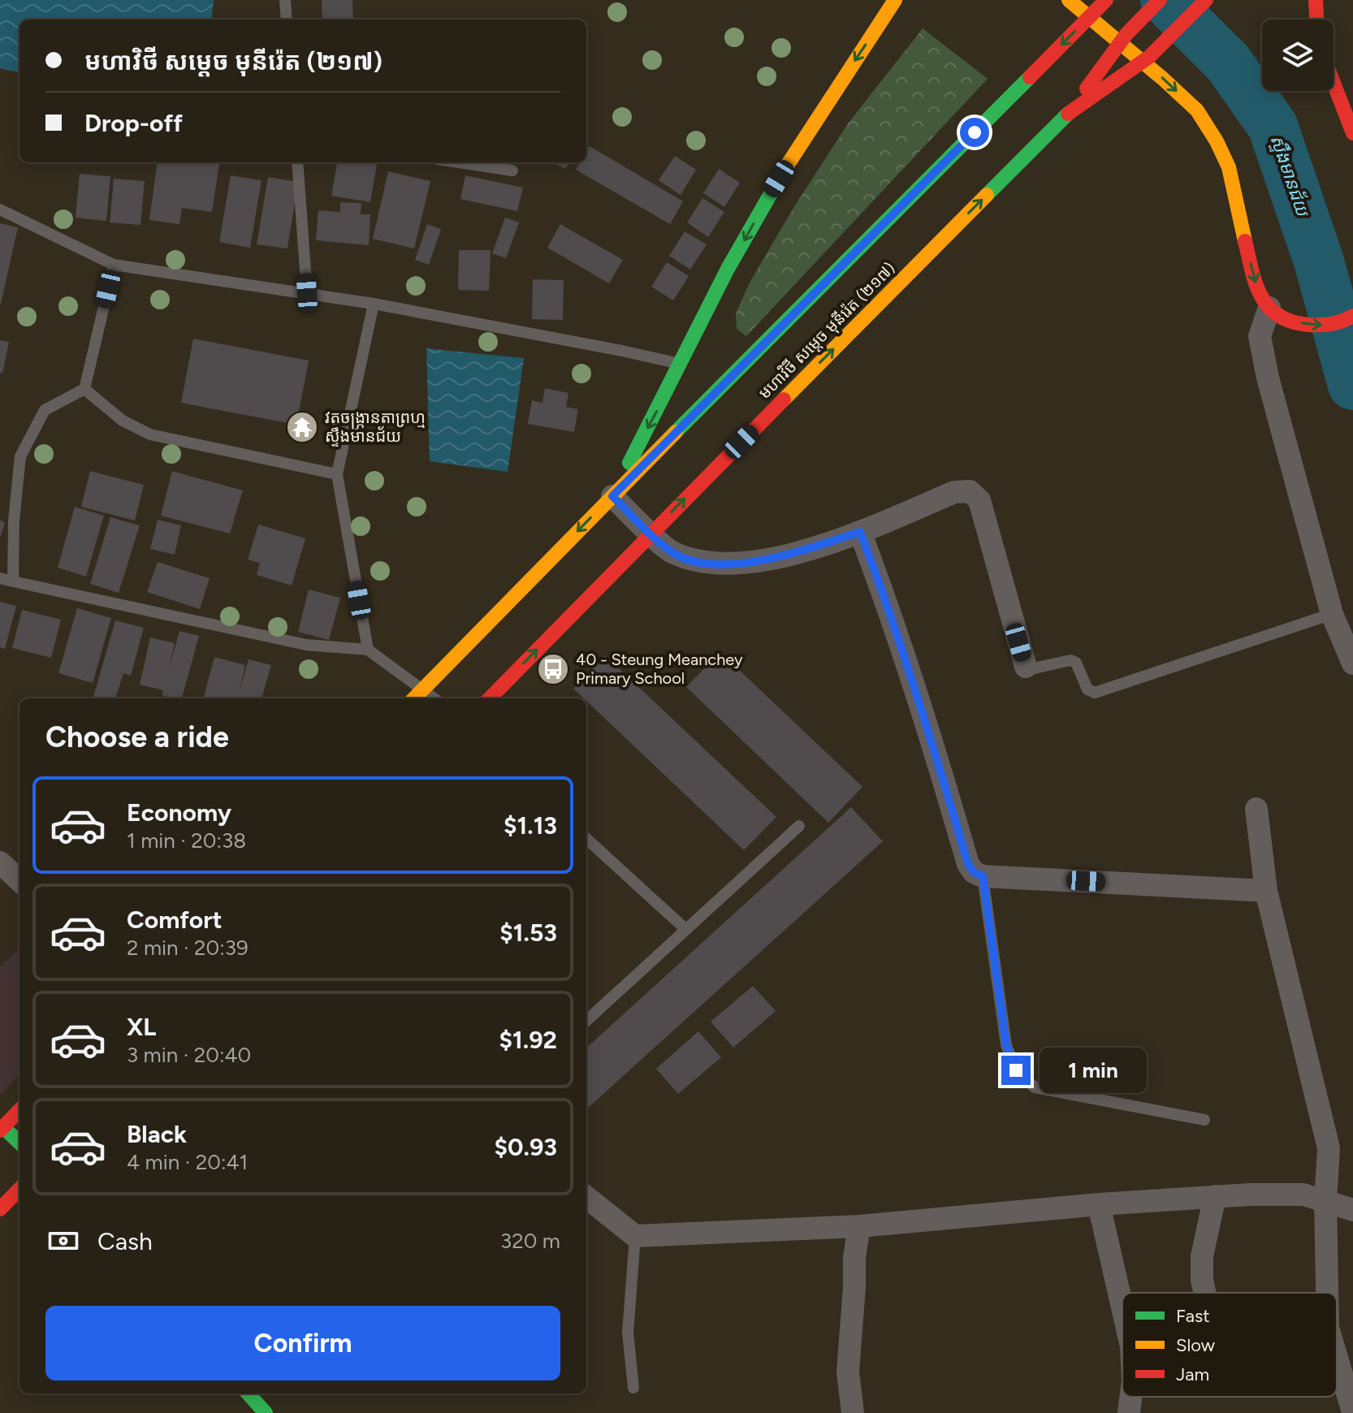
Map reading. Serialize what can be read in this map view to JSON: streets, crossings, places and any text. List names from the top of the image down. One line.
{"streets":{"main road":["មហាវិថី សម្តេច មុនីរ៉េត (២១៧)"]},"water":["ស្ទឹងមានជ័យ"],"places":{"temple":["វត្តចង្ក្រានតាព្រហ្ម ស្ទឹងមានជ័យ"],"bus stop":["40 - Steung Meanchey Primary School"]},"legend":["Fast","Slow","Jam"],"page":{"banner":["មហាវិថី សម្តេច មុនីរ៉េត (២១៧)","Drop-off"],"heading":"Choose a ride","list":[{"name":"Economy","note":"1 min · 20:38","value":"$1.13"},{"name":"Comfort","note":"2 min · 20:39","value":"$1.53"},{"name":"XL","note":"3 min · 20:40","value":"$1.92"},{"name":"Black","note":"4 min · 20:41","value":"$0.93"}],"bubble":"1 min","pay":["Cash","320 m"],"buttons":"Confirm"}}
